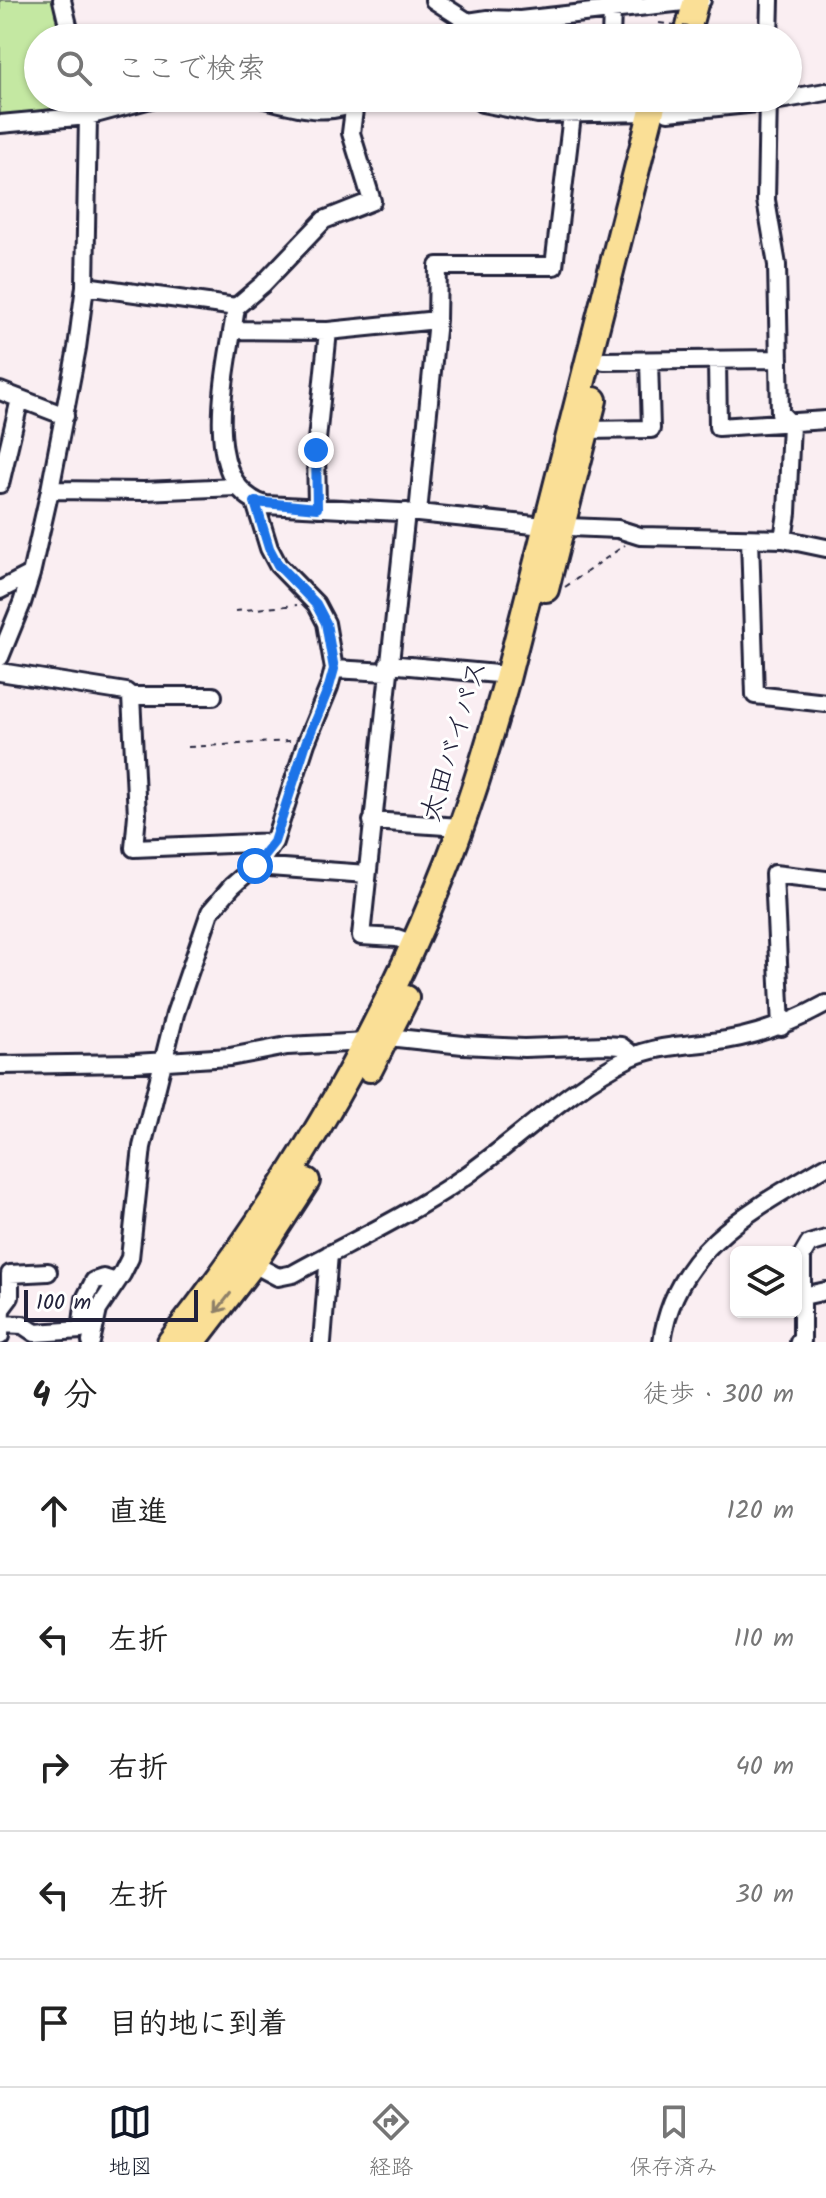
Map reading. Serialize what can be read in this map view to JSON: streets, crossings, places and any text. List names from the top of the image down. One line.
{"streets":{"highway":["太田バイパス"]},"scale_bar":"100 m","page":{"search":"ここで検索","scale":"100 m","heading":["4 分","徒歩 · 300 m"],"list":[["直進","120 m"],["左折","110 m"],["右折","40 m"],["左折","30 m"],"目的地に到着"],"nav":["地図","経路","保存済み"]}}
